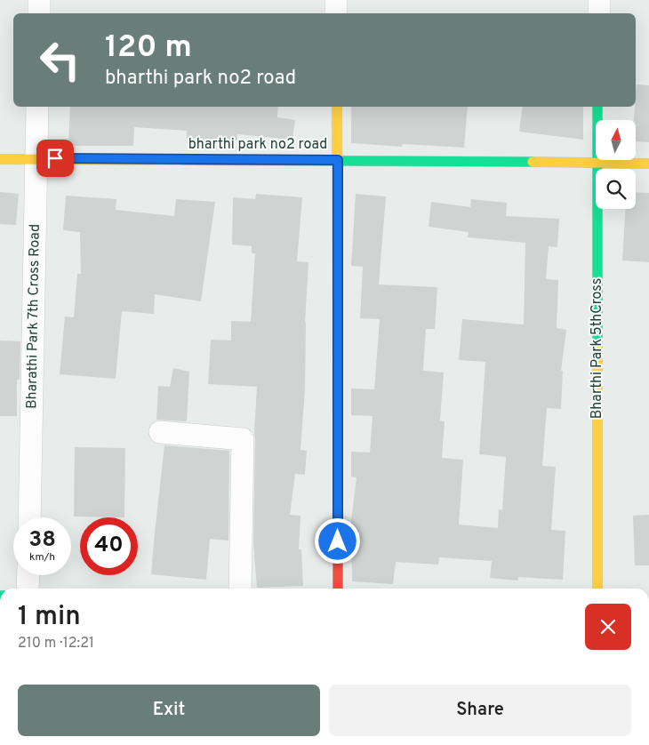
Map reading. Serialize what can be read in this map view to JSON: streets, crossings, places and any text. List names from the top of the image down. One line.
{"streets":{"street":["bharthi park no2 road","Bharathi Park 7th Cross Road","Bharthi Park 5thCross"]},"crossings":[["bharthi park no2 road","Bharathi Park 7th Cross Road"],["bharthi park no2 road","Bharthi Park 5thCross"]],"north":"top","page":{"turn":["120 m","bharthi park no2 road"],"speed":"38 km/h","limit":"40","heading":["1 min","210 m · 12:21"],"buttons":["Exit","Share"]}}
